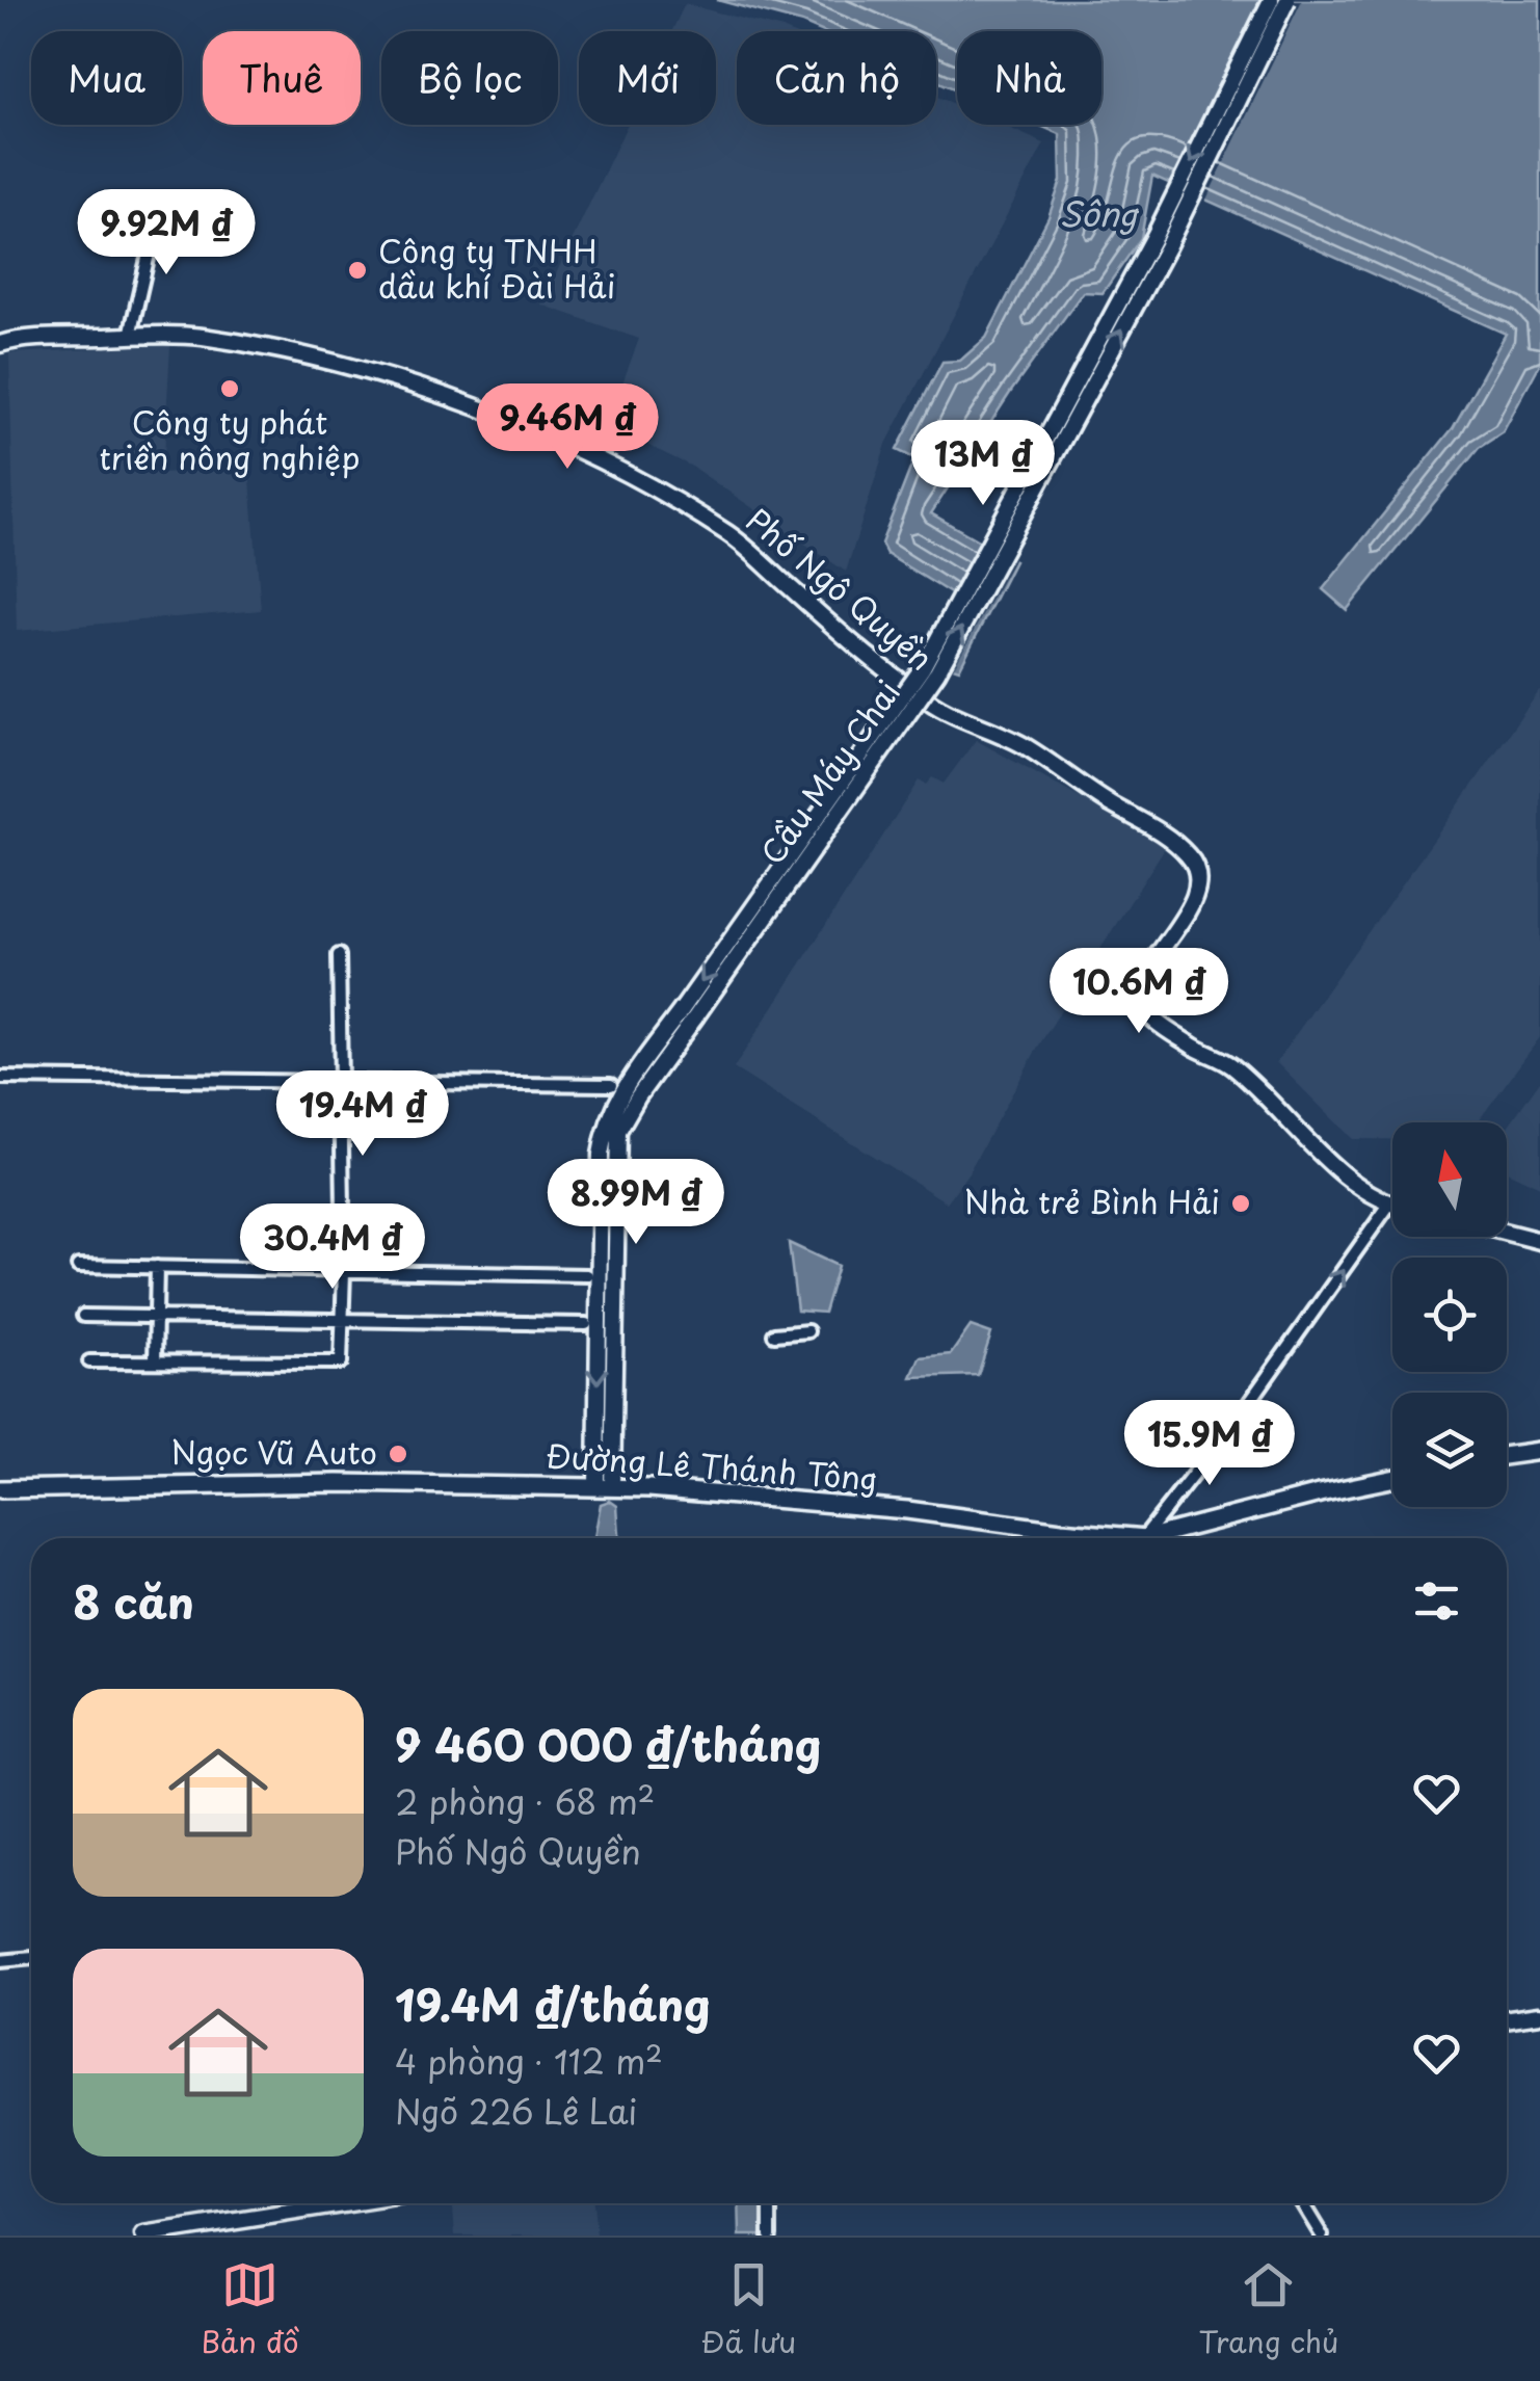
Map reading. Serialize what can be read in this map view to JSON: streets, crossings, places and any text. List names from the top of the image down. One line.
{"streets":{"main road":["Đường Lê Thánh Tông"],"street":["Phố Ngô Quyền","Cầu Máy Chai"]},"water":["Sông"],"places":["Công ty TNHH dầu khí Đài Hải","Công ty phát triền nông nghiệp","Nhà trẻ Bình Hải","Ngọc Vũ Auto"],"north":"top","page":{"chip":["Mua","Thuê","Bộ lọc","Mới","Căn hộ","Nhà"],"price":["9.92M ₫","9.46M ₫","13M ₫","10.6M ₫","19.4M ₫","8.99M ₫","30.4M ₫","15.9M ₫"],"heading":"8 căn","list":[{"name":"9 460 000 ₫/tháng","note":"2 phòng · 68 m² · Phố Ngô Quyền"},{"name":"19.4M ₫/tháng","note":"4 phòng · 112 m² · Ngõ 226 Lê Lai"}],"tabs":["Bản đồ","Đã lưu","Trang chủ"]}}
